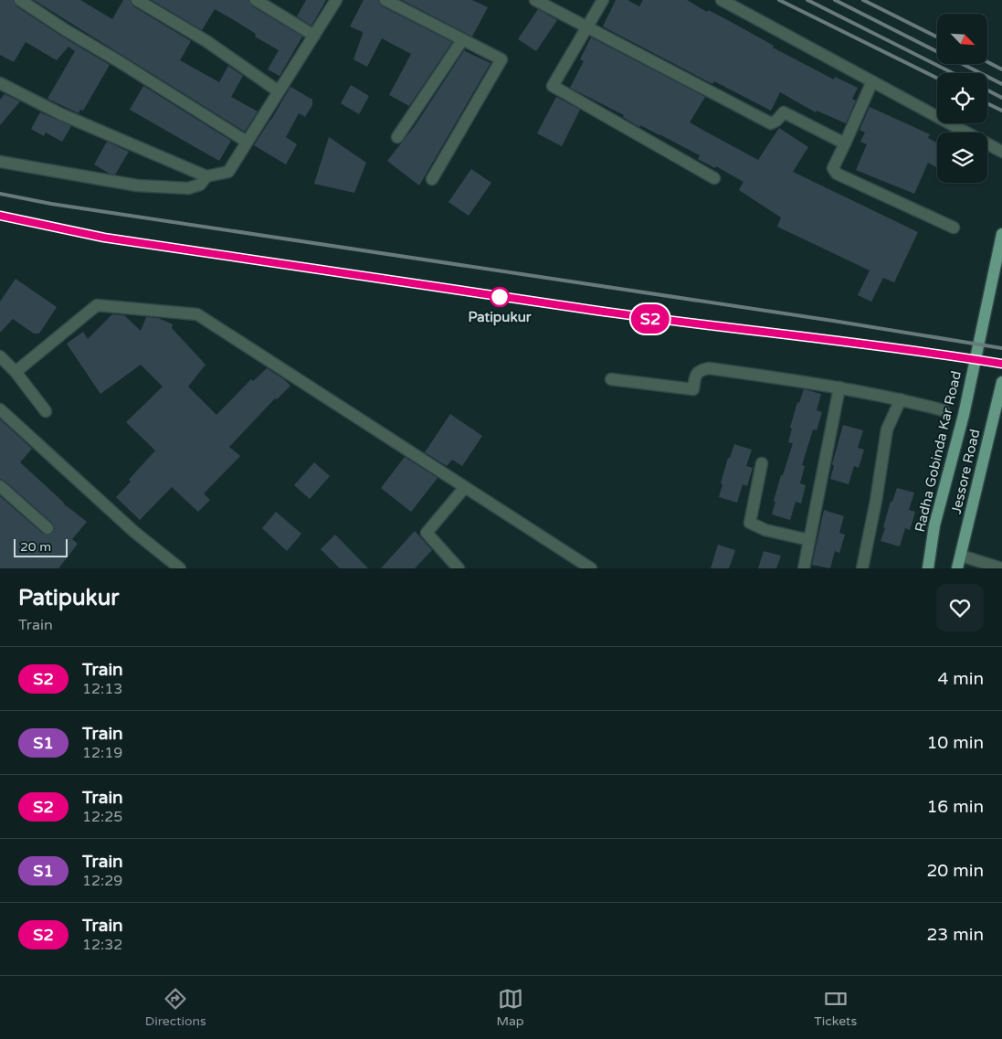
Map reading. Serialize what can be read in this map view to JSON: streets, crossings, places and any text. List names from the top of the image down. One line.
{"streets":{"main road":["Radha Gobinda Kar Road","Jessore Road"]},"places":["Patipukur"],"scale_bar":"20 m","north":"bottom right","page":{"on_map":"S2","scale":"20 m","heading":["Patipukur","Train"],"list":[{"mark":"S2","name":"Train","note":"12:13","value":"4 min"},{"mark":"S1","name":"Train","note":"12:19","value":"10 min"},{"mark":"S2","name":"Train","note":"12:25","value":"16 min"},{"mark":"S1","name":"Train","note":"12:29","value":"20 min"},{"mark":"S2","name":"Train","note":"12:32","value":"23 min"}],"tabs":["Directions","Map","Tickets"]}}
